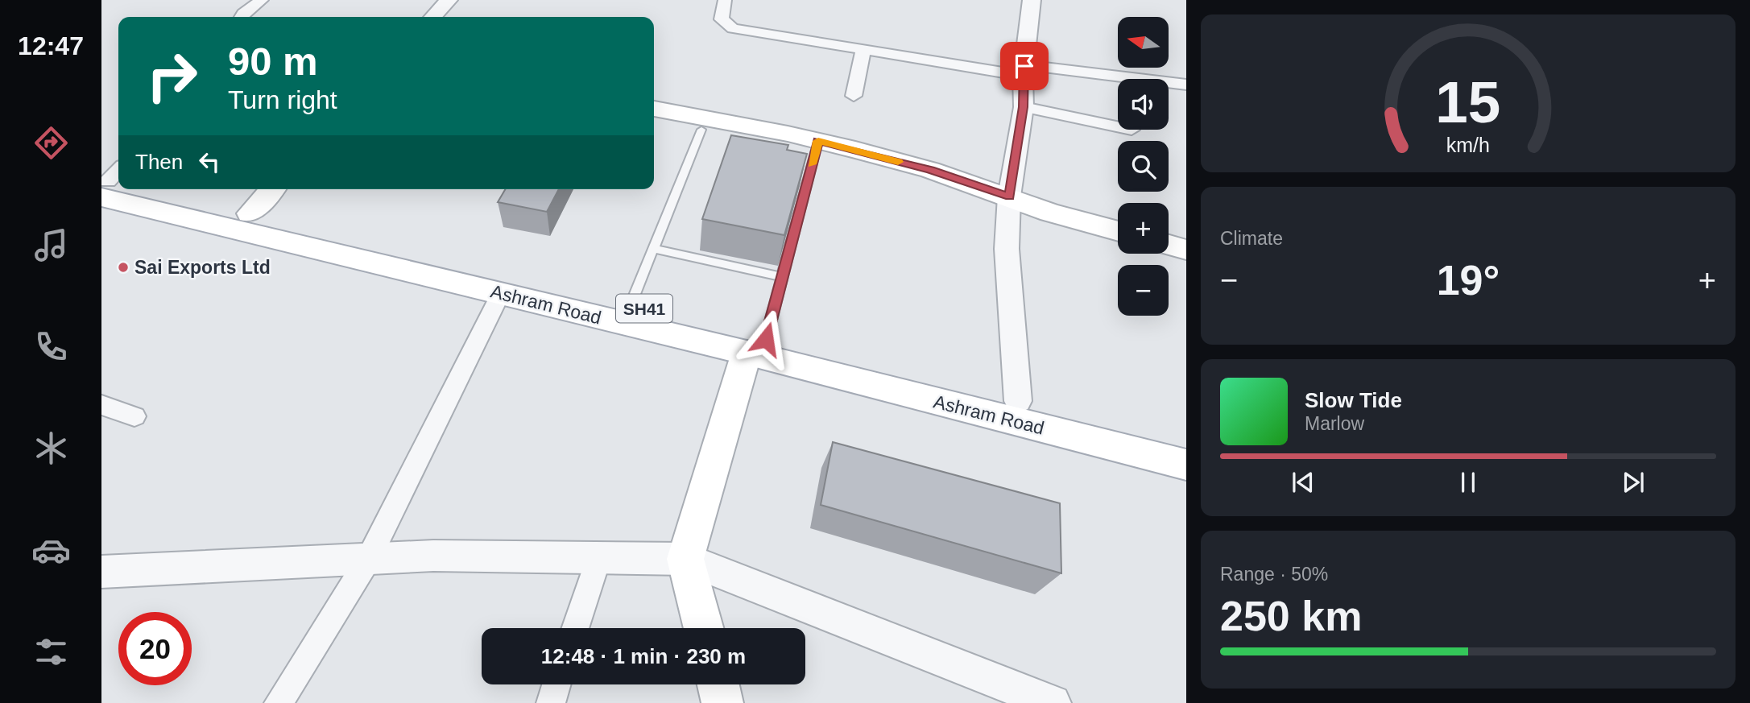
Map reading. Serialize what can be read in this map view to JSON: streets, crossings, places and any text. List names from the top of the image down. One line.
{"streets":{"main road":["Ashram Road","SH41"]},"places":["Sai Exports Ltd"],"north":"left","page":{"tabs":"12:47","map_buttons":["+","−"],"turn":["90 m","Turn right"],"then":"Then","tile":["Climate",["Range · 50%","250 km"]],"heat":["−","19°","+"],"song":["Slow Tide","Marlow"],"limit":"20","trip":"12:48 · 1 min · 230 m","gauge":["15","km/h"]}}
